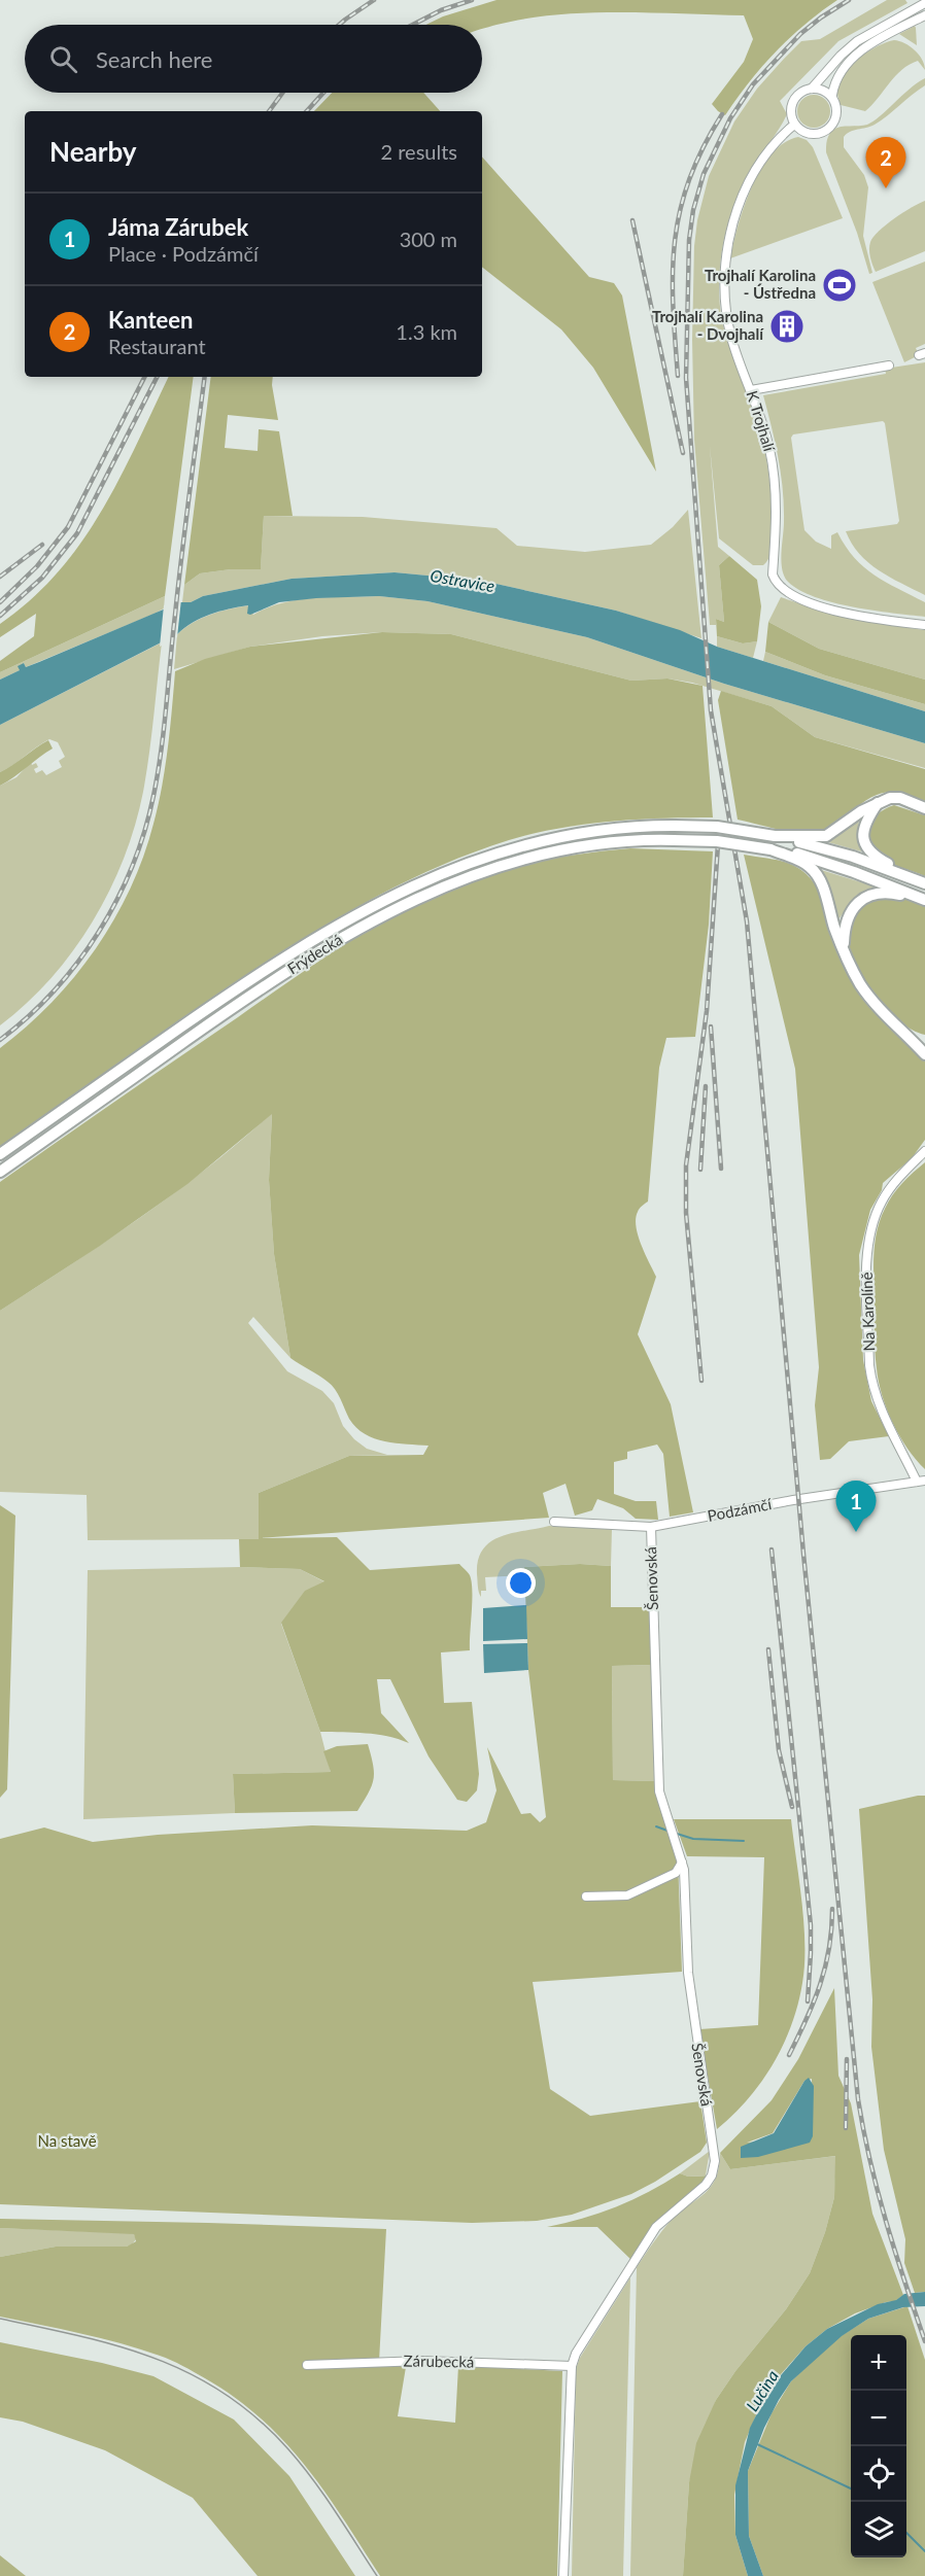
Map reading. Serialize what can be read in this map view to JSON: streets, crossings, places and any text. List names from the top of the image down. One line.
{"streets":{"main road":["Frýdecká"],"street":["K Trojhalí","Na Karolíně","Podzámčí","Šenovská","Zárubecká"]},"crossings":[["Na Karolíně","Podzámčí"],["Podzámčí","Šenovská"],["Šenovská","Zárubecká"]],"water":["Ostravice","Lučina"],"parks":["Na stavě"],"places":{"sports":["Trojhalí Karolina - Ústředna"],"building":["Trojhalí Karolina - Dvojhalí"]},"page":{"search":"Search here","heading":["Nearby","2 results"],"pins":["2","1"],"list":[{"mark":"1","name":"Jáma Zárubek","note":"Place · Podzámčí","value":"300 m"},{"mark":"2","name":"Kanteen","note":"Restaurant","value":"1.3 km"}],"map_buttons":["+","−"]}}
